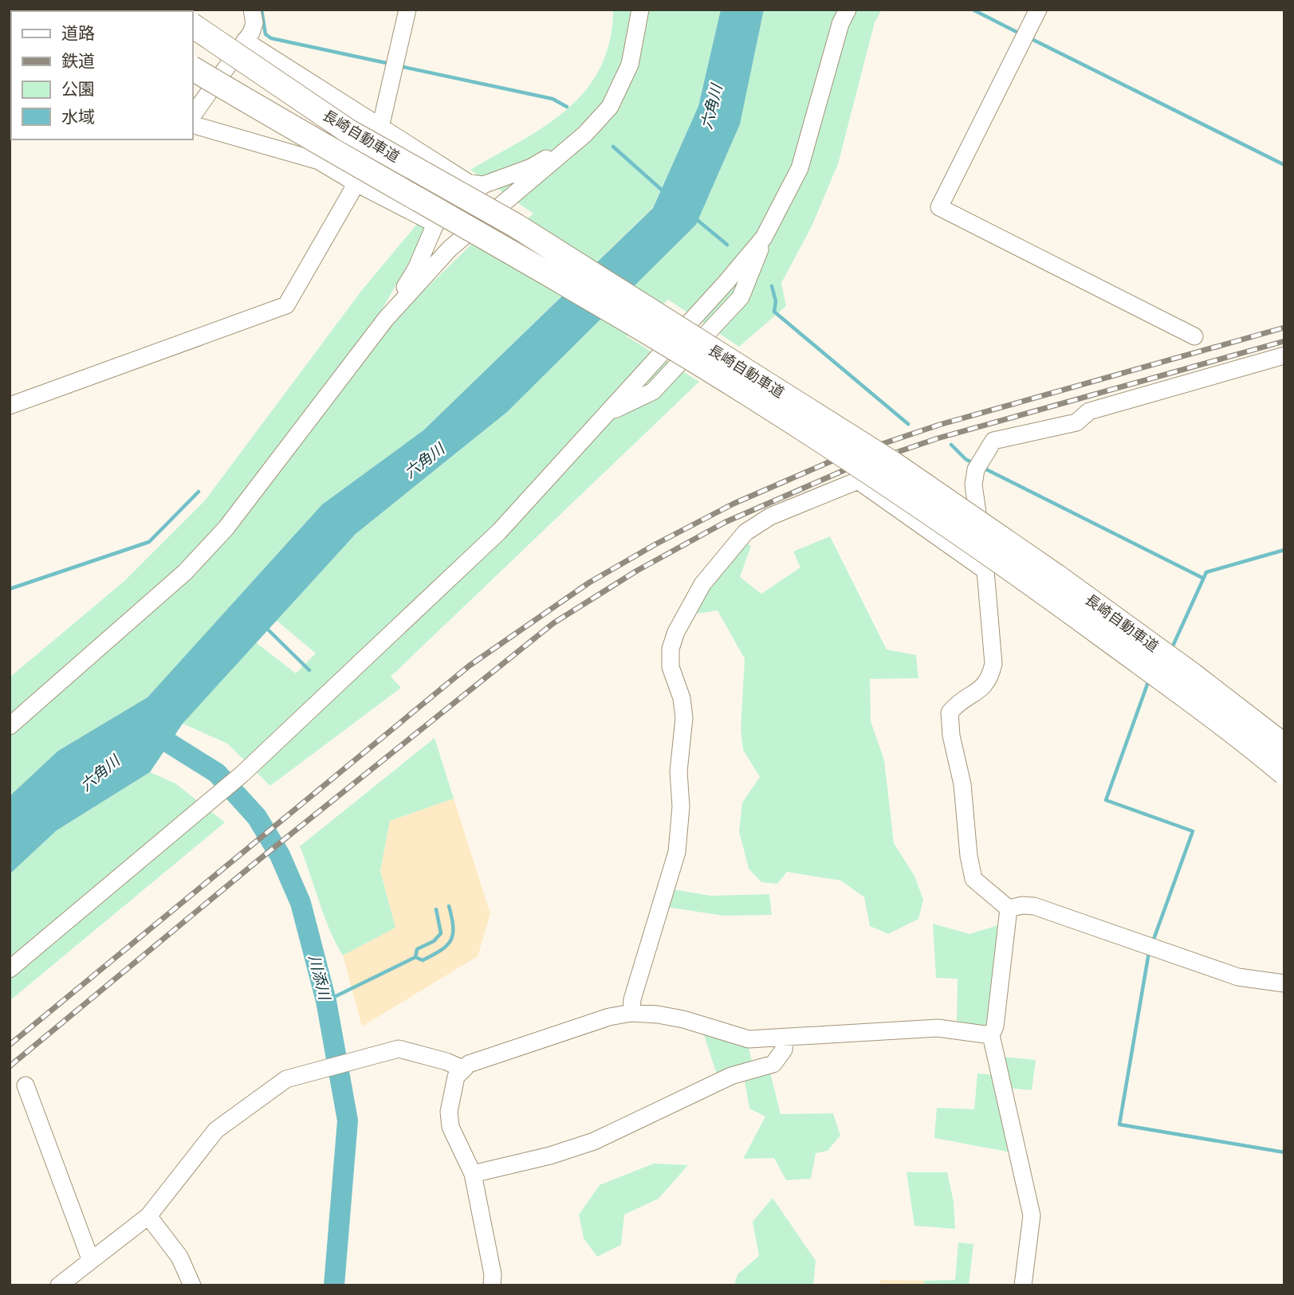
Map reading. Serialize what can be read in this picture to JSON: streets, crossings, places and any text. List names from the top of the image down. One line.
{"streets":{"highway":["長崎自動車道"]},"water":["六角川","川添川"],"legend":["道路","鉄道","公園","水域"]}
